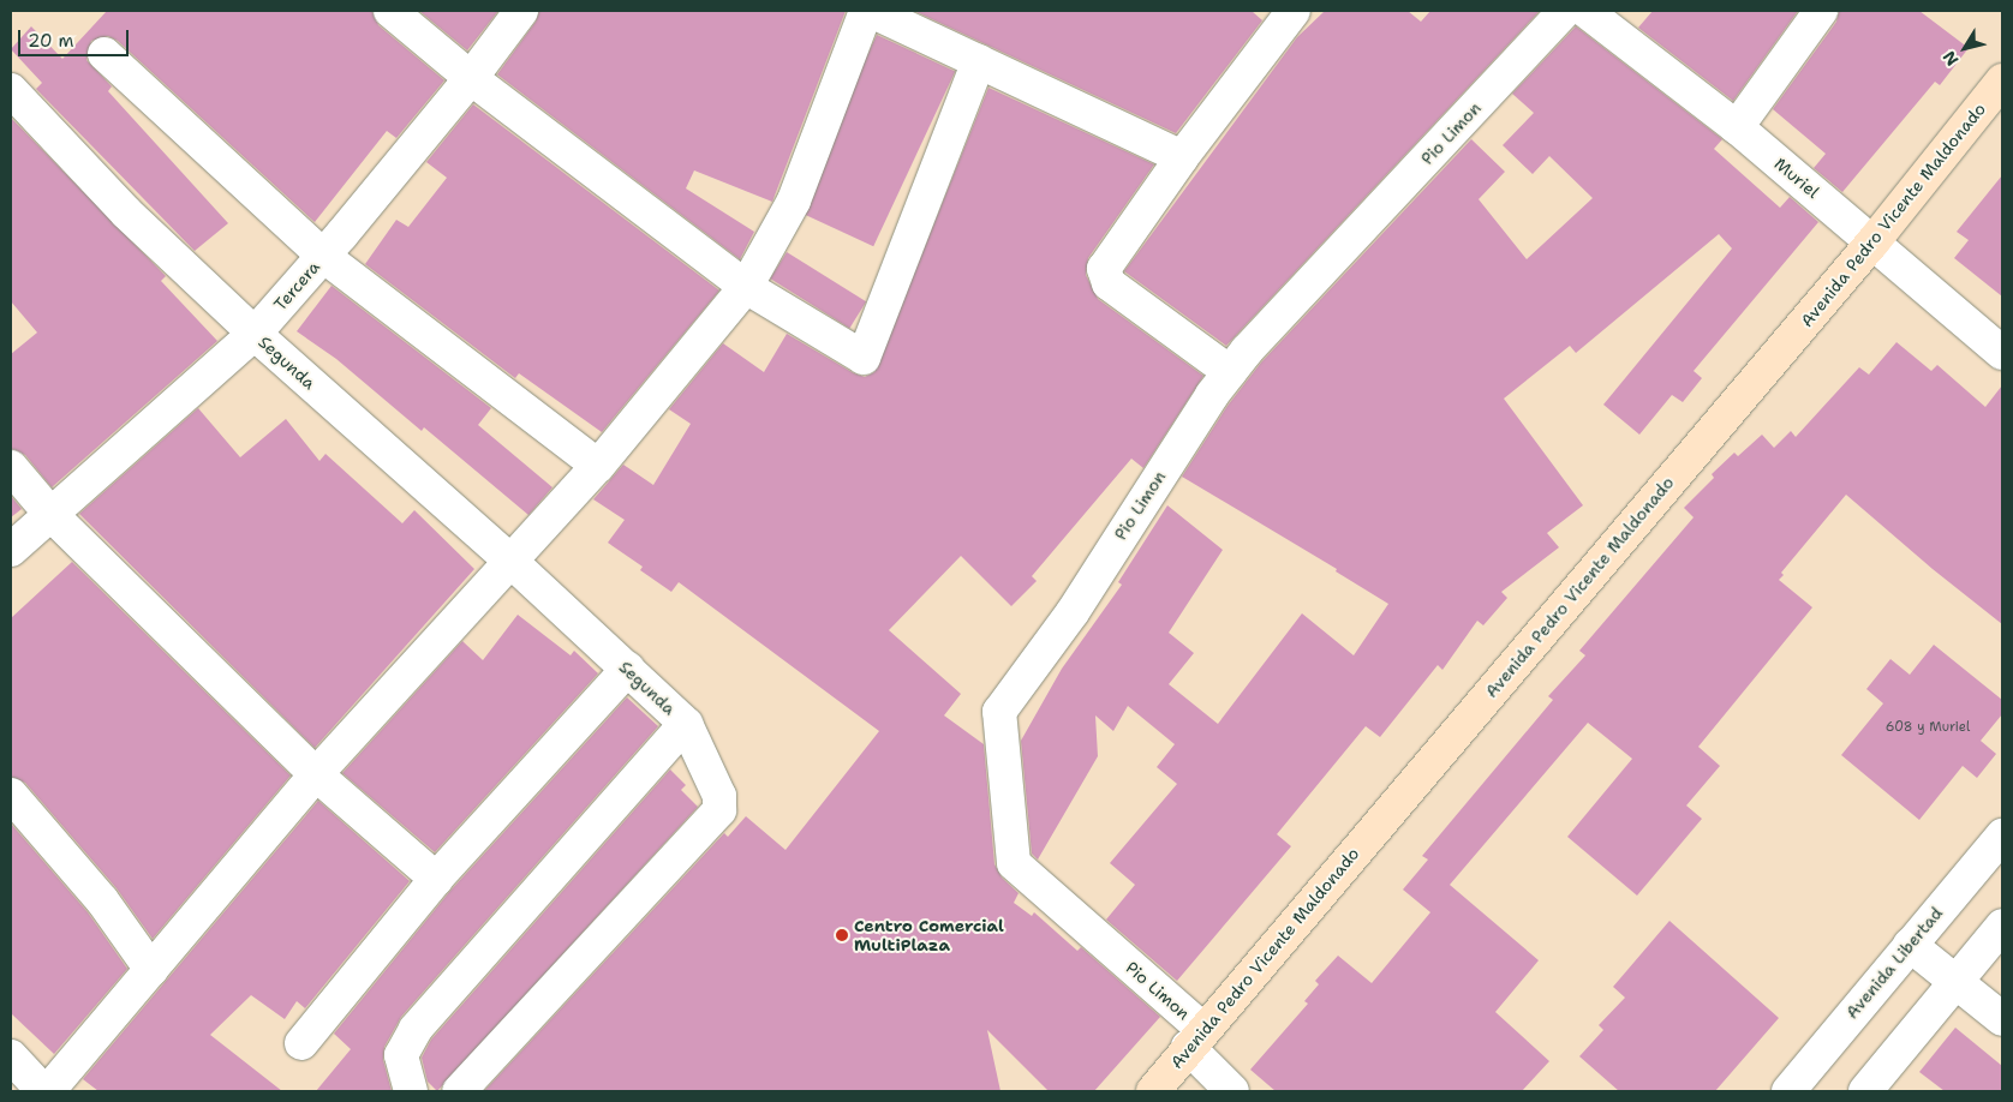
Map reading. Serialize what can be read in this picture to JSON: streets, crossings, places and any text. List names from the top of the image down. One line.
{"streets":{"main road":["Avenida Pedro Vicente Maldonado"],"street":["Pio Limon","Muriel","Tercera","Segunda","Avenida Libertad"]},"crossings":[["Pio Limon","Avenida Pedro Vicente Maldonado"],["Muriel","Avenida Pedro Vicente Maldonado"],["Tercera","Segunda"]],"places":["Centro Comercial MultiPlaza"],"house_numbers":["608 y Muriel"],"scale_bar":"20 m","north":"bottom left"}
